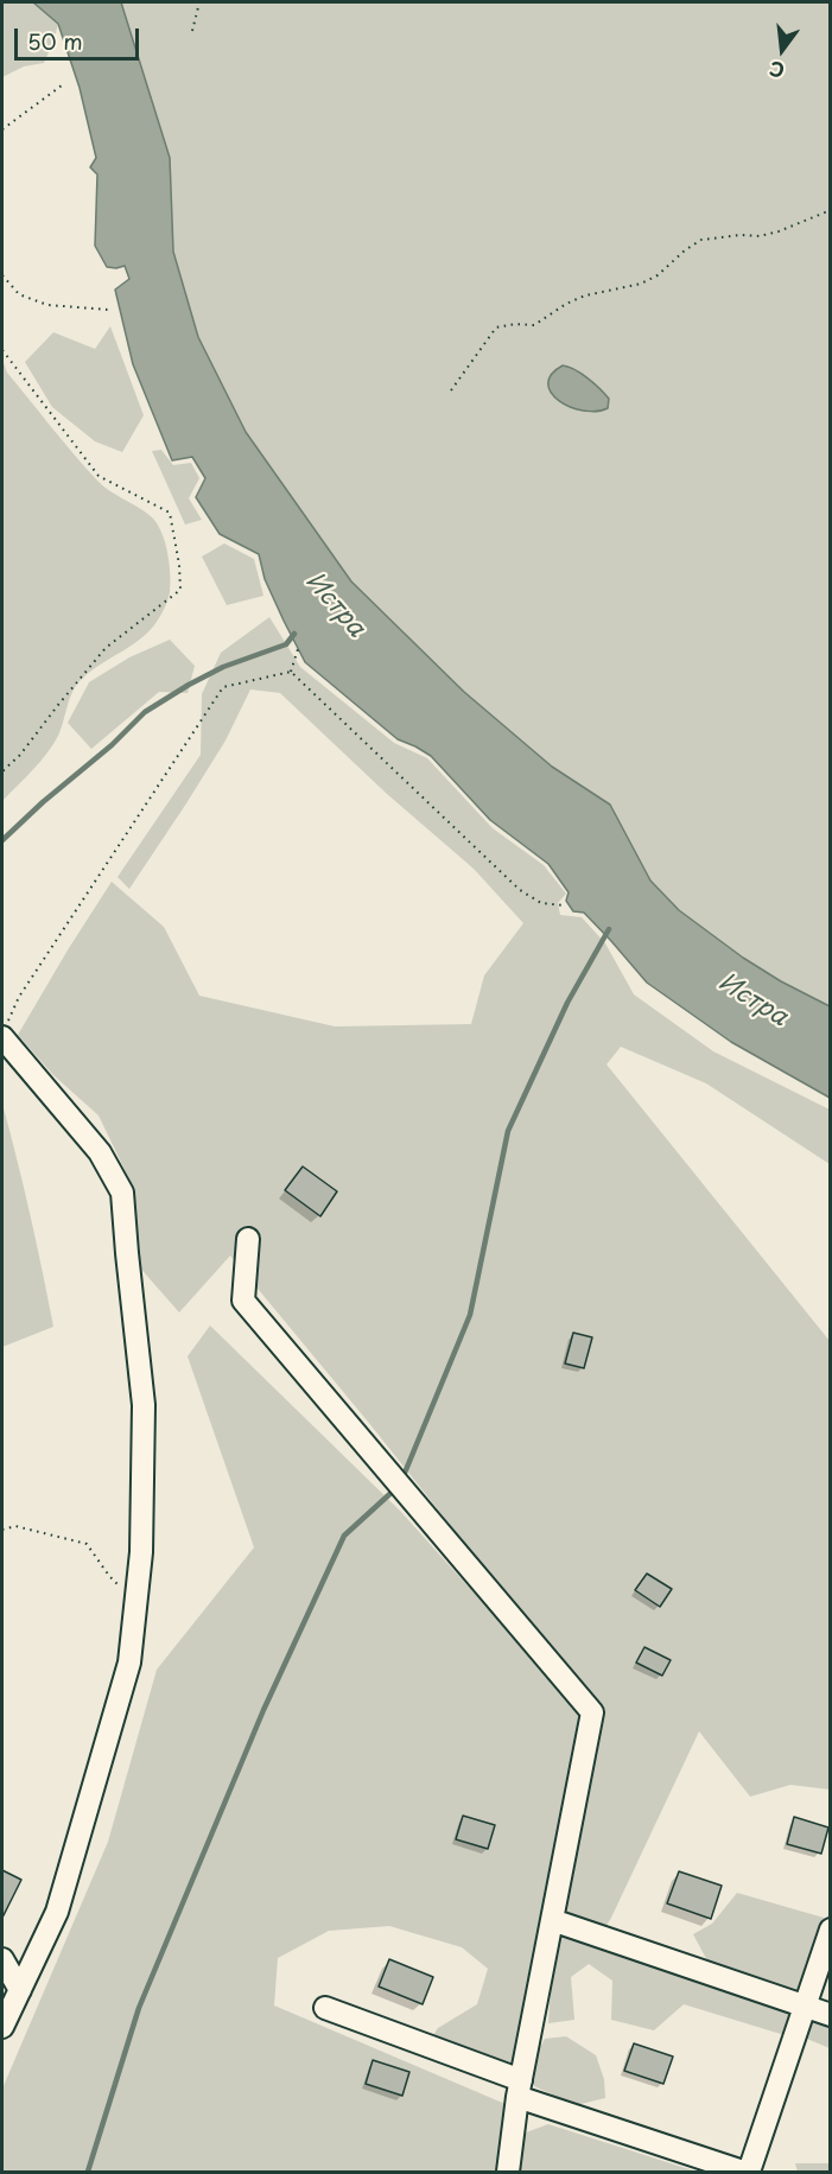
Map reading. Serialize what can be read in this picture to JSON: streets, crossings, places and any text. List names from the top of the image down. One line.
{"water":["Истра"],"scale_bar":"50 m","north":"bottom"}
